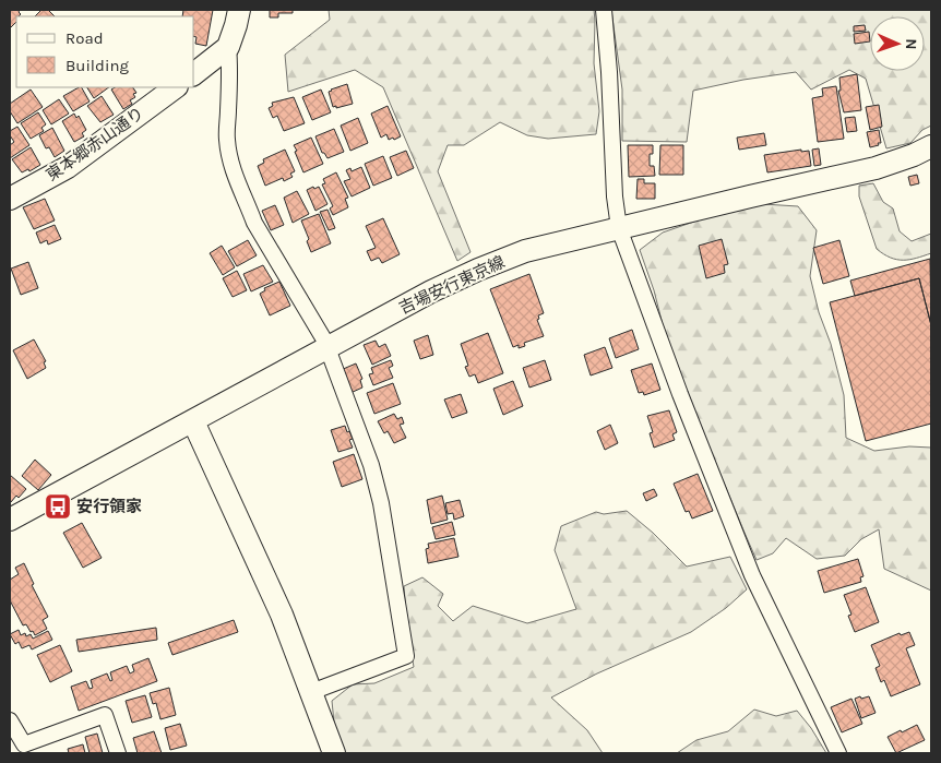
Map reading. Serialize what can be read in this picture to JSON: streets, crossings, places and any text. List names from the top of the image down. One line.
{"streets":{"main road":["東本郷赤山通り","吉場安行東京線"]},"places":{"bus stop":["安行領家"]},"legend":["Road","Building"],"north":"right"}
